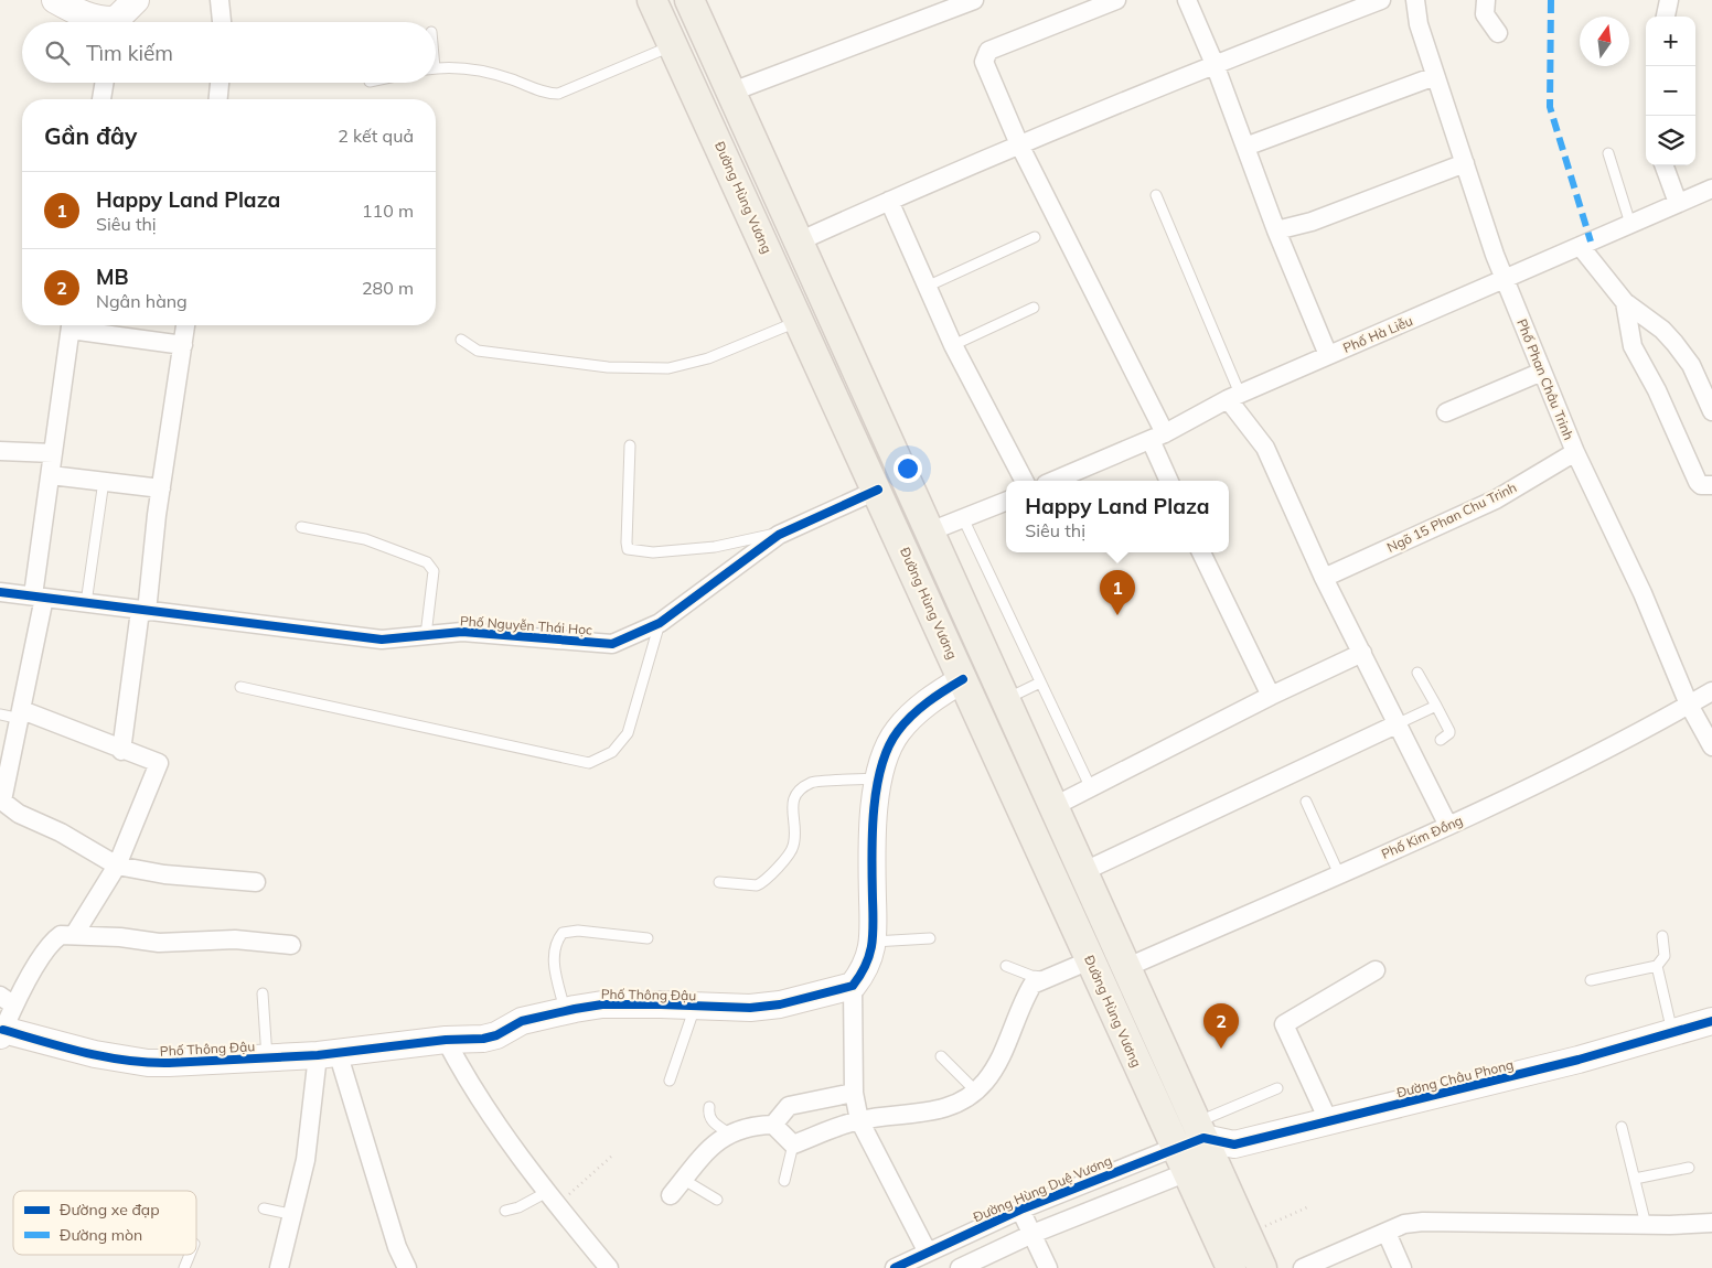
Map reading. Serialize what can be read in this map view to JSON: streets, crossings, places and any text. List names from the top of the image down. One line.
{"streets":{"main road":["Đường Hùng Vương"],"street":["Phố Hà Liễu","Phố Phan Châu Trinh","Ngõ 15 Phan Chu Trinh","Phố Nguyễn Thái Học","Phố Kim Đồng","Phố Thông Đậu","Đường Châu Phong","Đường Hùng Duệ Vương"]},"crossings":[["Đường Hùng Vương","Phố Nguyễn Thái Học"],["Đường Hùng Vương","Phố Kim Đồng"],["Đường Hùng Vương","Đường Châu Phong"],["Đường Hùng Vương","Đường Hùng Duệ Vương"],["Phố Hà Liễu","Phố Phan Châu Trinh"],["Phố Phan Châu Trinh","Ngõ 15 Phan Chu Trinh"],["Phố Phan Châu Trinh","Phố Kim Đồng"],["Đường Châu Phong","Đường Hùng Duệ Vương"]],"legend":["Đường xe đạp","Đường mòn"],"north":"top","page":{"map_buttons":["+","−"],"search":"Tìm kiếm","heading":["Gần đây","2 kết quả"],"list":[{"mark":"1","name":"Happy Land Plaza","note":"Siêu thị","value":"110 m"},{"mark":"2","name":"MB","note":"Ngân hàng","value":"280 m"}],"popup":["Happy Land Plaza","Siêu thị"],"pins":["1","2"]}}
